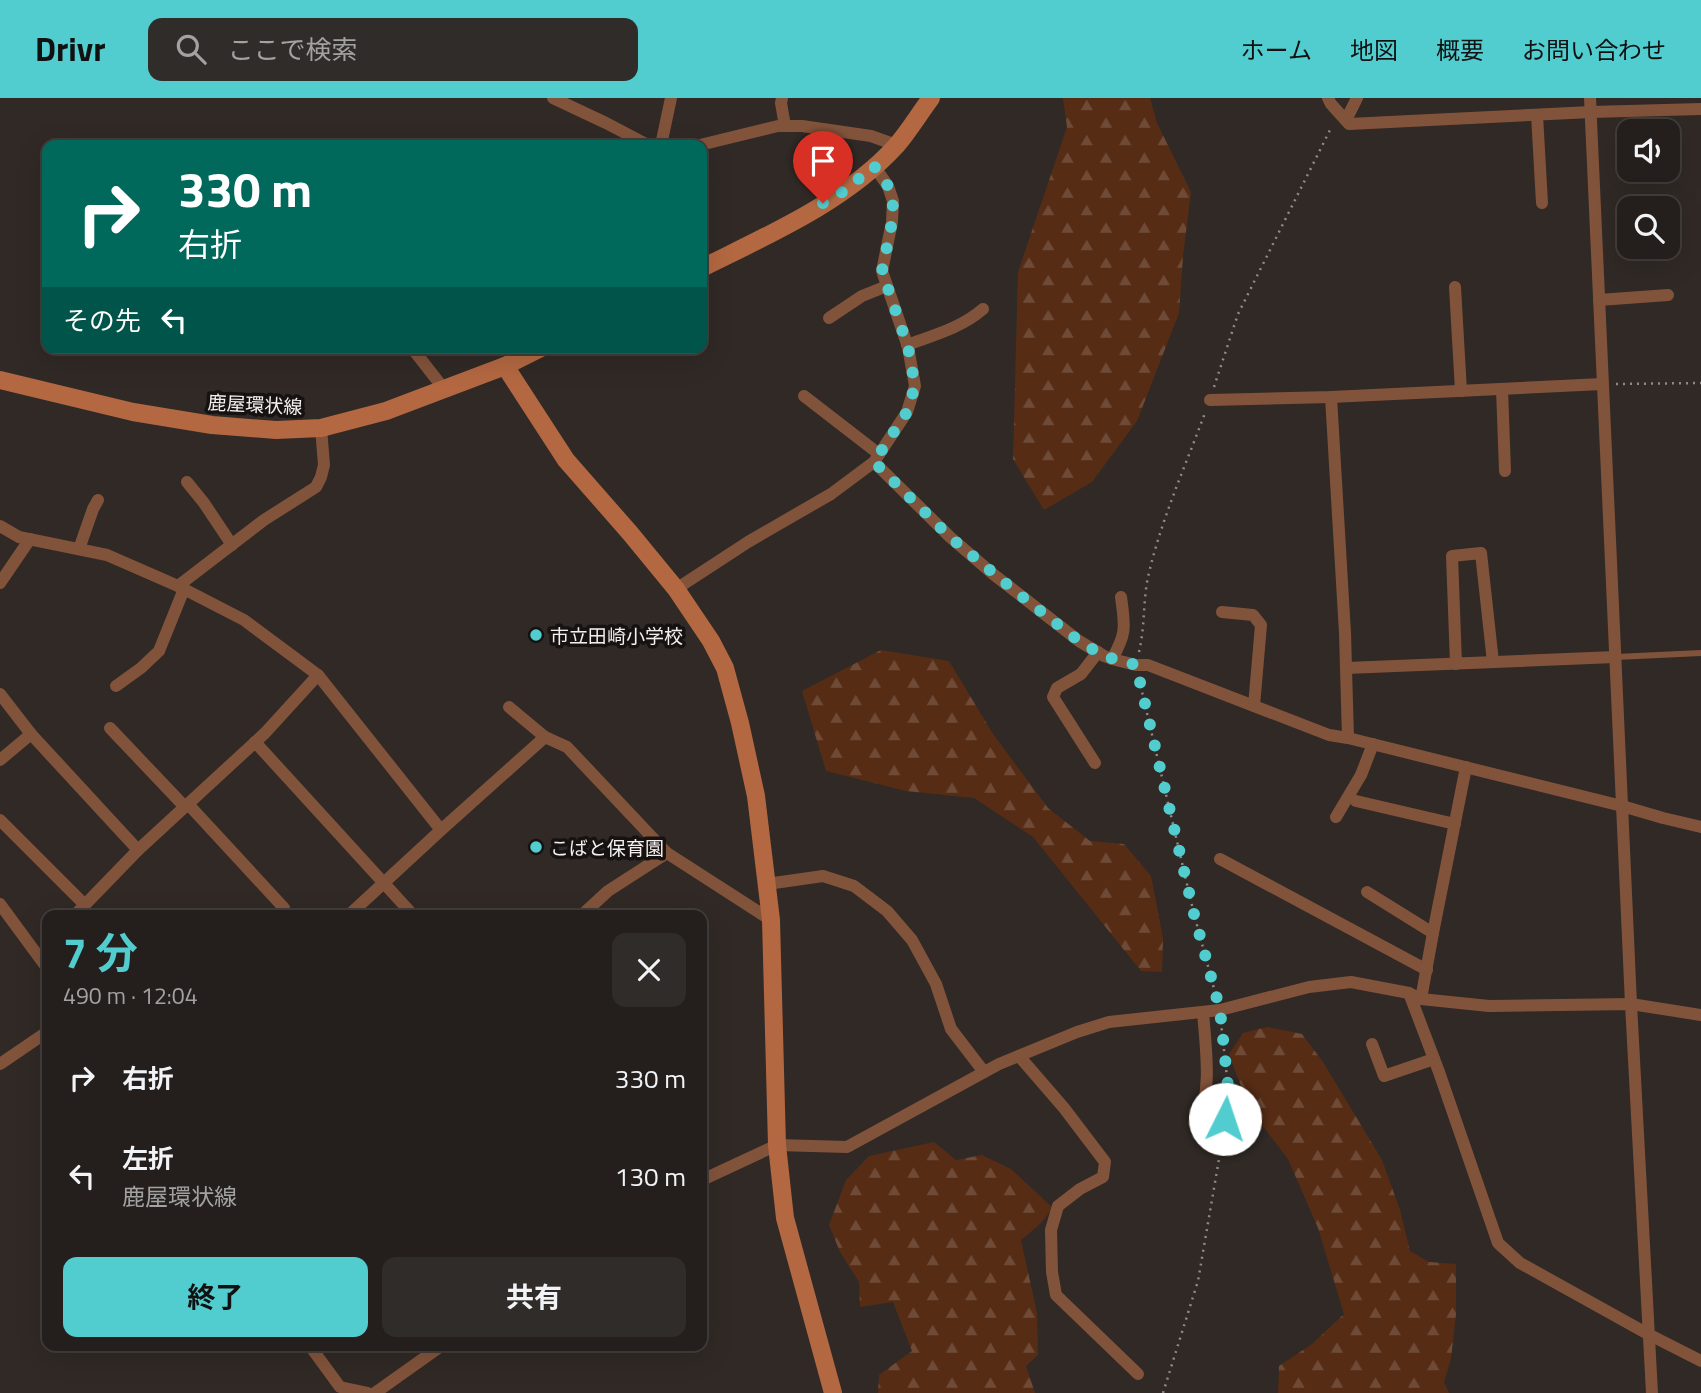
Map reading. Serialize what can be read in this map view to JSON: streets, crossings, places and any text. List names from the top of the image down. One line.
{"streets":{"street":["鹿屋環状線"]},"places":["市立田崎小学校","こばと保育園"],"page":{"header":"Drivr","search":"ここで検索","nav":["ホーム","地図","概要","お問い合わせ"],"turn":["330 m","右折"],"then":"その先","heading":["7 分","490 m · 12:04"],"list":[{"name":"右折","value":"330 m"},{"name":"左折","note":"鹿屋環状線","value":"130 m"}],"buttons":["終了","共有"]}}
